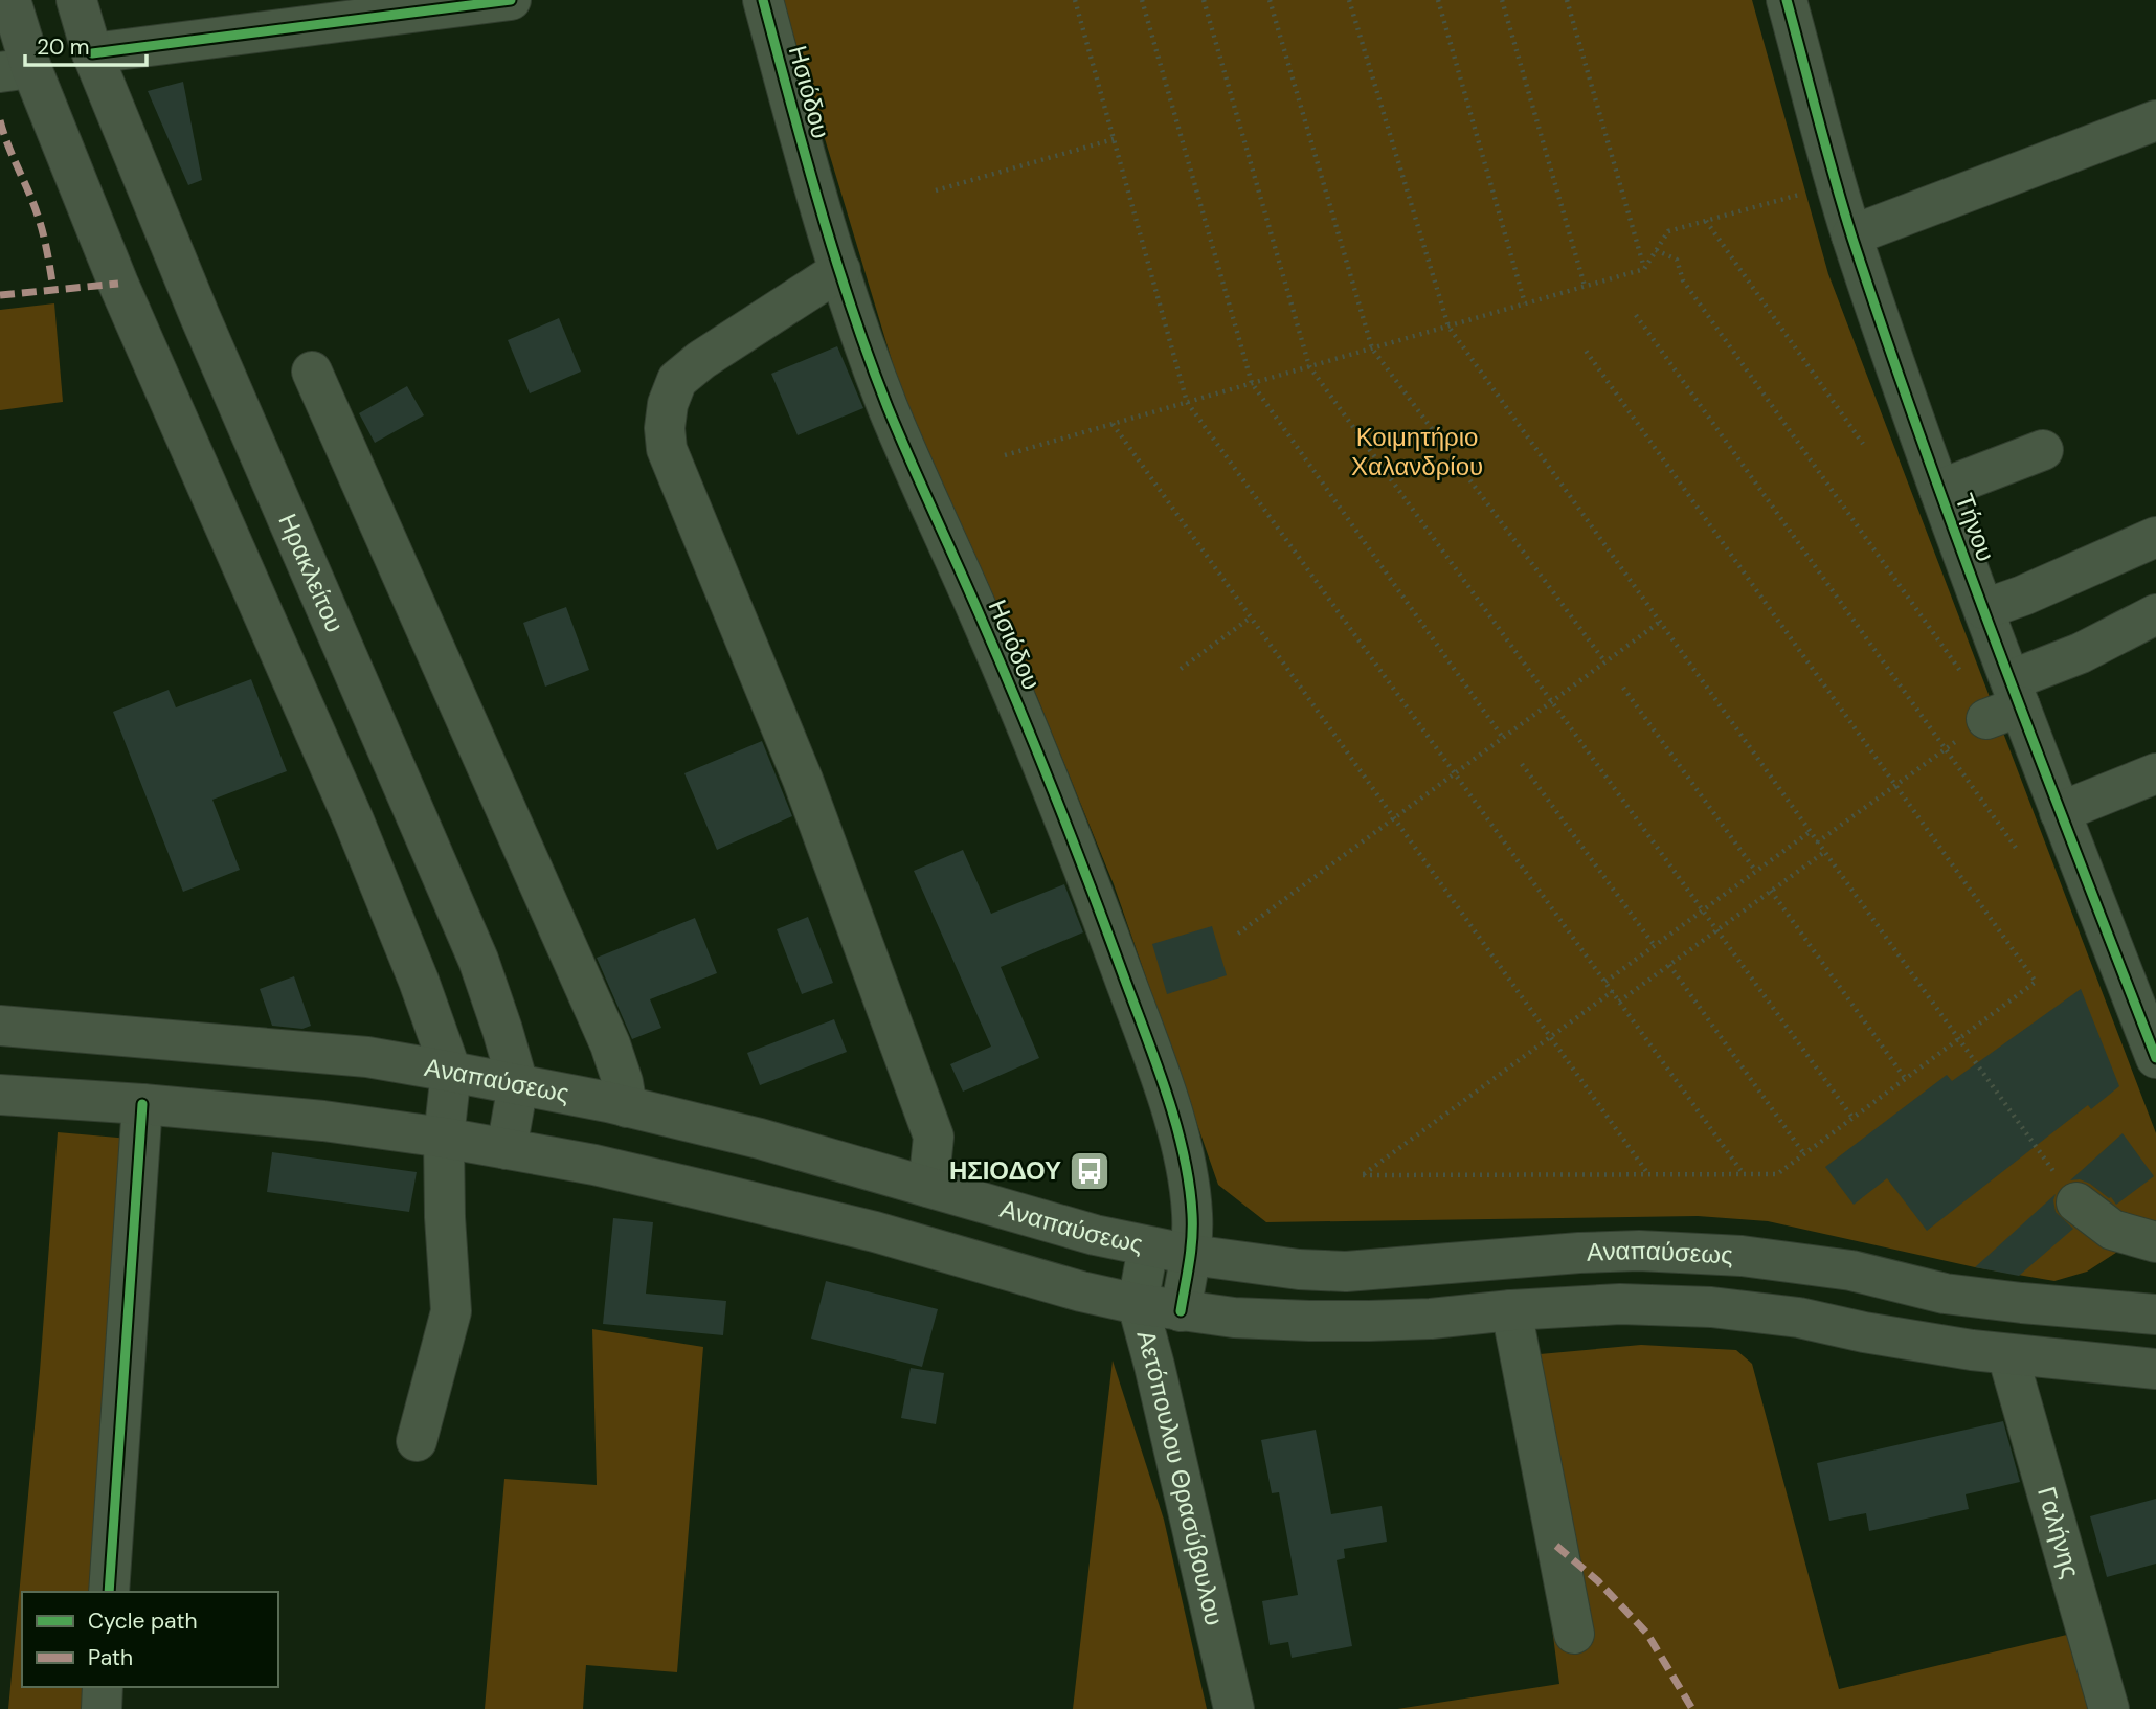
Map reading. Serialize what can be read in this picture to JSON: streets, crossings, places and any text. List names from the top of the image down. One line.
{"streets":{"main road":["Ηρακλείτου","Αναπαύσεως"],"street":["Ησιόδου","Τήνου","Αετόπουλου Θρασύβουλου","Γαλήνης"]},"crossings":[["Ησιόδου","Αναπαύσεως"],["Ηρακλείτου","Αναπαύσεως"],["Αναπαύσεως","Αετόπουλου Θρασύβουλου"],["Αναπαύσεως","Γαλήνης"]],"parks":["Κοιμητήριο Χαλανδρίου"],"places":{"bus stop":["ΗΣΙΟΔΟΥ"]},"legend":["Cycle path","Path"],"scale_bar":"20 m"}
